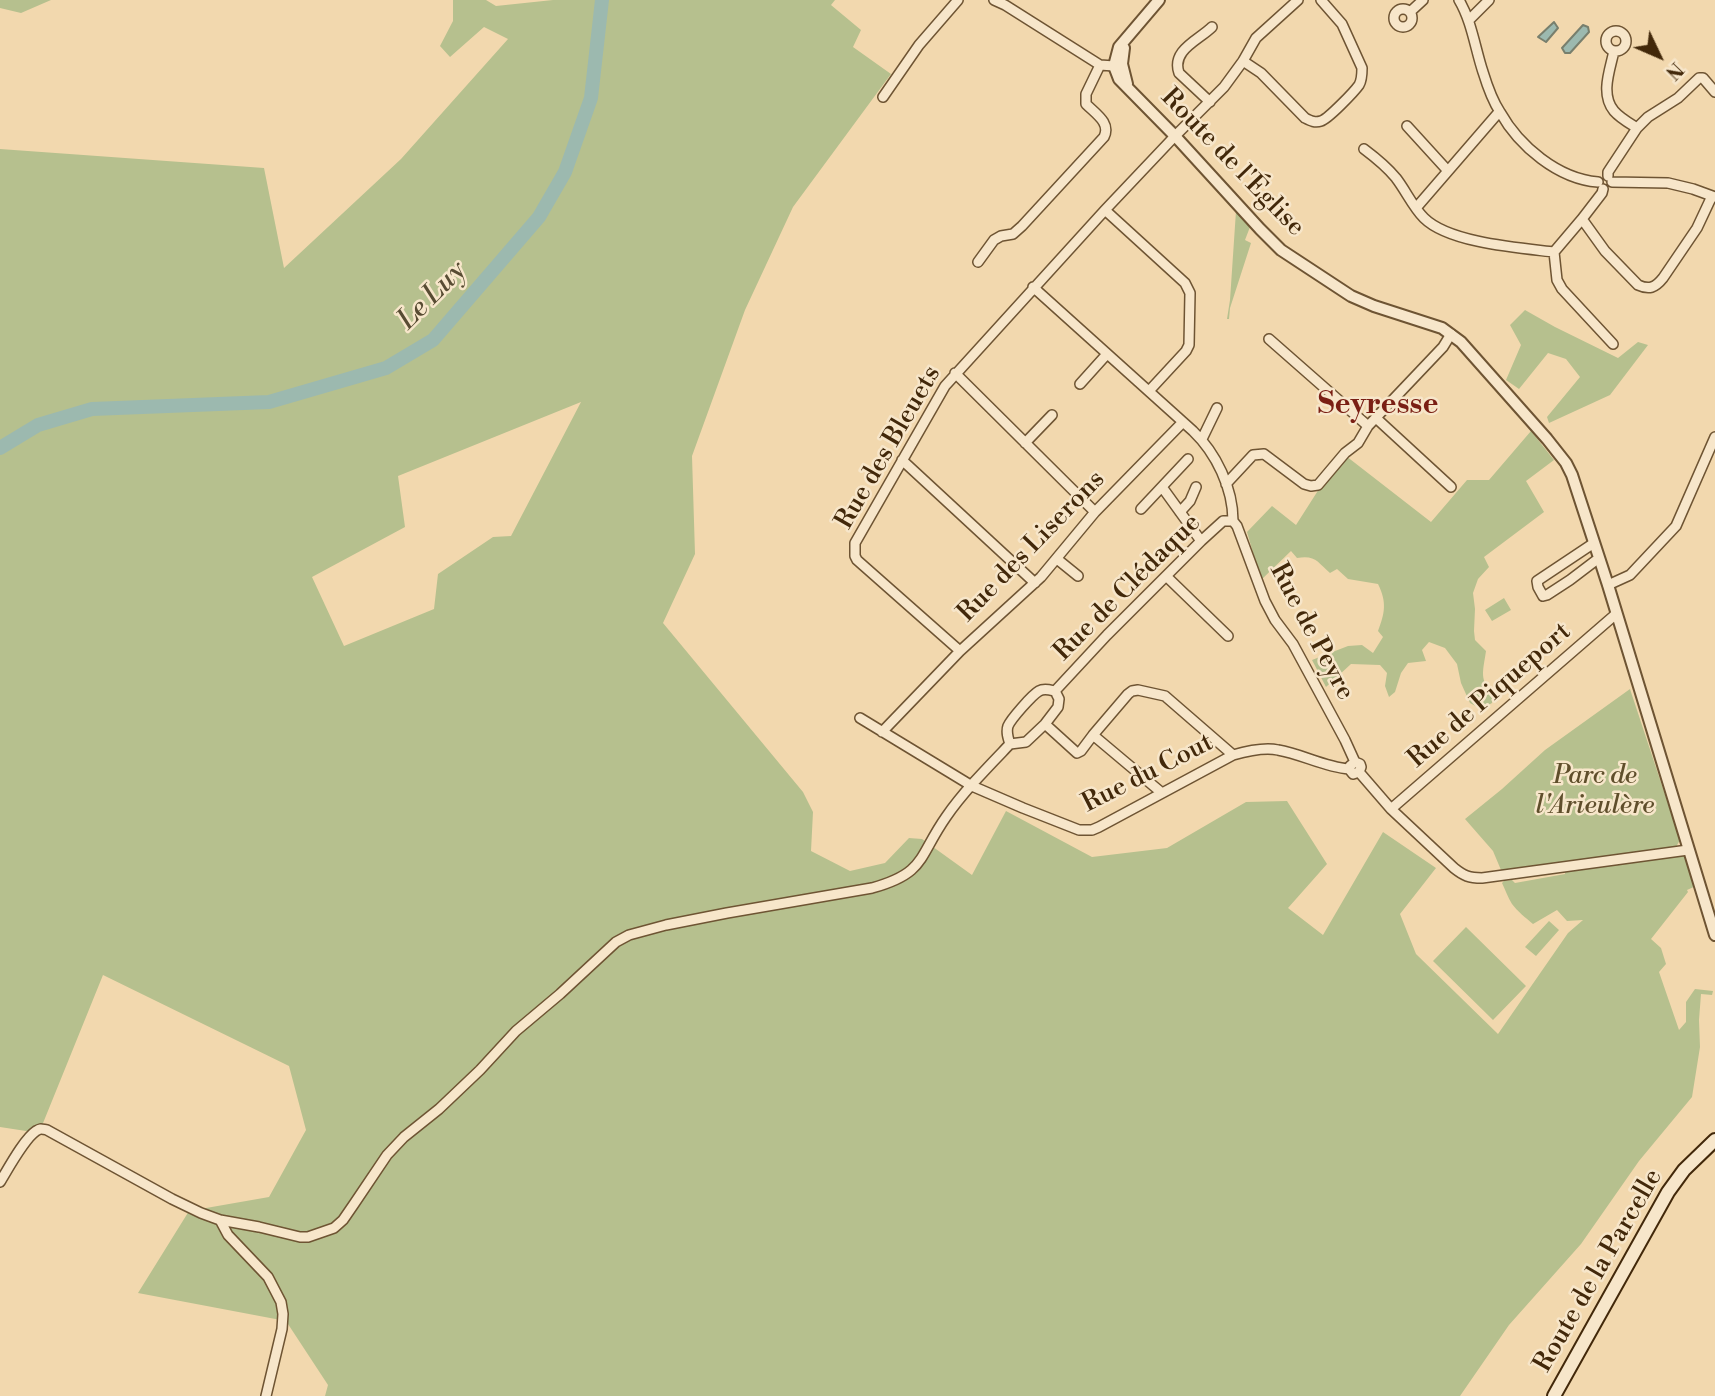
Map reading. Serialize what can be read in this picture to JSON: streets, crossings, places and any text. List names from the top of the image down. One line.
{"streets":{"main road":["Route de la Parcelle"],"street":["Route de l'Église","Rue des Bleuets","Rue des Liserons","Rue de Clédaque","Rue de Peyre","Rue de Piqueport","Rue du Cout"]},"crossings":[["Route de l'Église","Rue des Bleuets"],["Route de l'Église","Rue de Peyre"],["Route de l'Église","Rue de Piqueport"],["Rue des Bleuets","Rue des Liserons"],["Rue des Bleuets","Rue de Peyre"],["Rue des Liserons","Rue de Peyre"],["Rue des Liserons","Rue du Cout"],["Rue de Clédaque","Rue de Peyre"],["Rue de Clédaque","Rue du Cout"],["Rue de Peyre","Rue de Piqueport"],["Rue de Peyre","Rue du Cout"]],"districts":["Seyresse"],"water":["Le Luy"],"parks":["Parc de l'Arieulère"],"north":"bottom right"}
